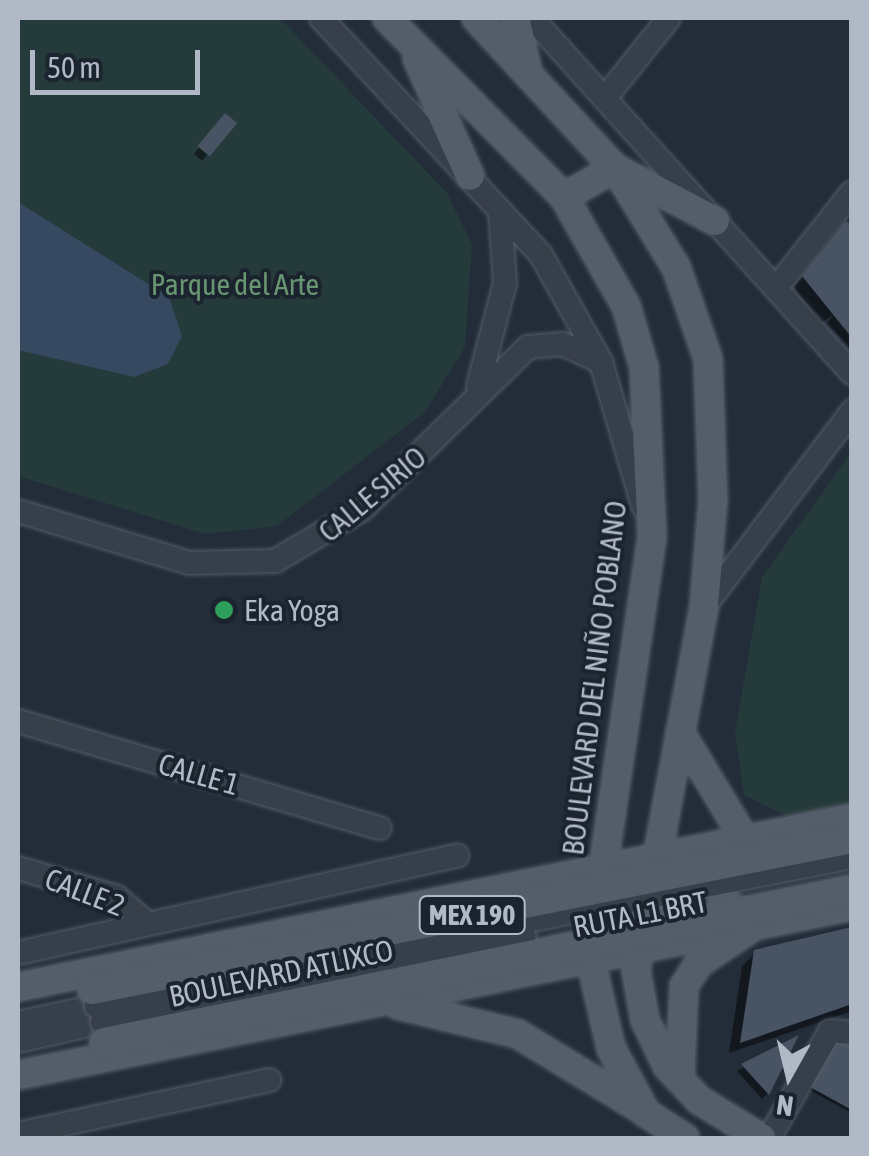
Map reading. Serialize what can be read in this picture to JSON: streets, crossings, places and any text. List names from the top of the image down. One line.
{"streets":{"main road":["BOULEVARD DEL NIÑO POBLANO","MEX 190","BOULEVARD ATLIXCO"],"street":["CALLE SIRIO","CALLE 1","CALLE 2","RUTA L1 BRT"]},"crossings":[["RUTA L1 BRT","BOULEVARD ATLIXCO"]],"parks":["Parque del Arte"],"places":["Eka Yoga"],"scale_bar":"50 m","north":"bottom"}
